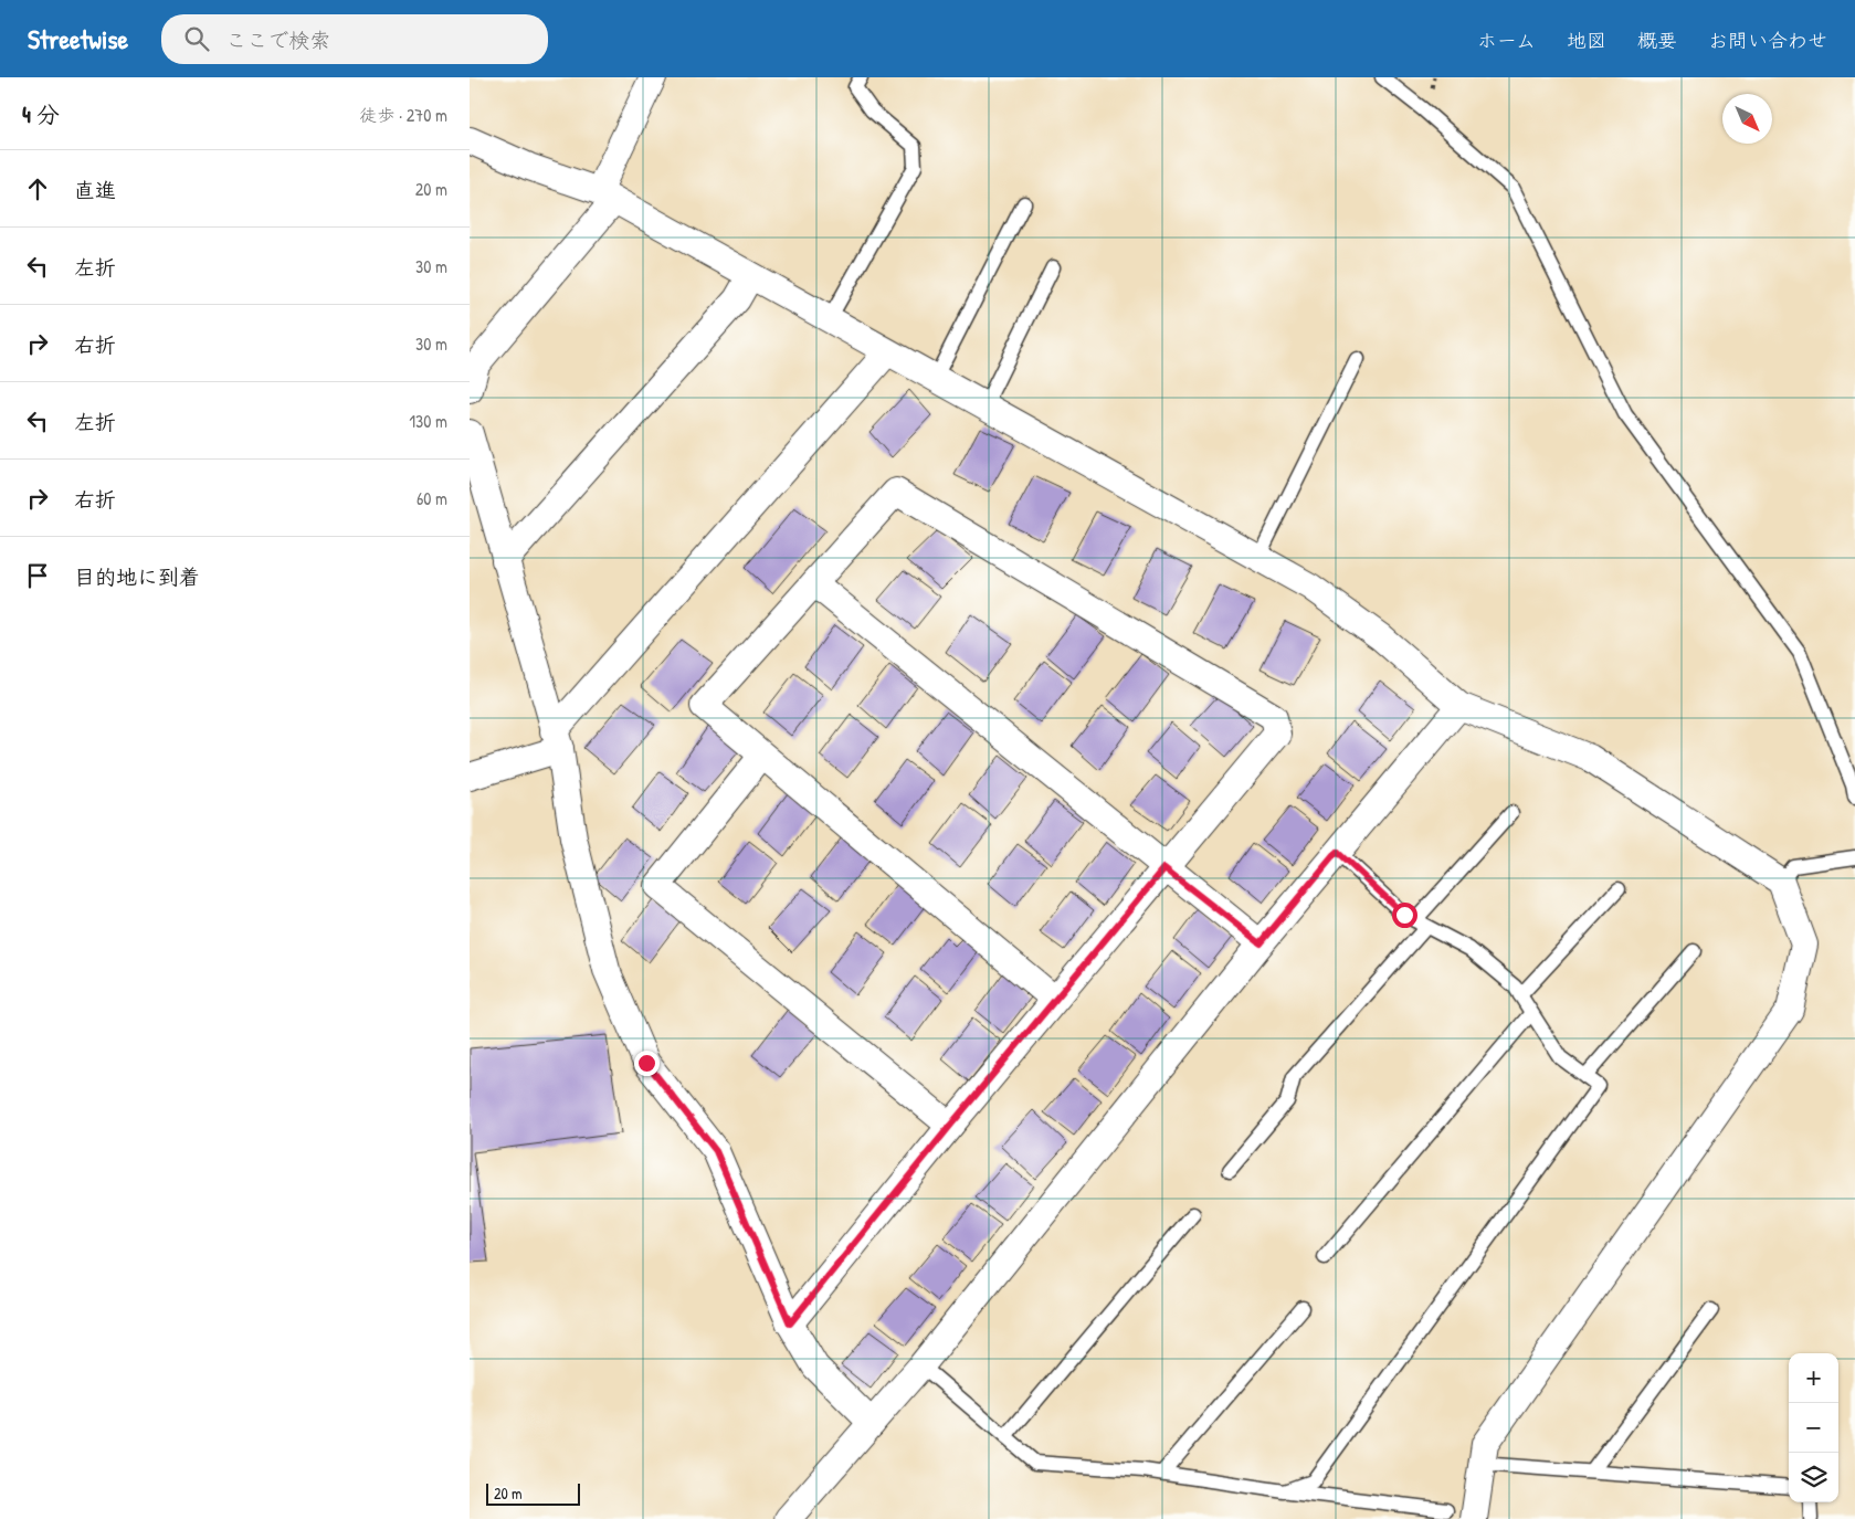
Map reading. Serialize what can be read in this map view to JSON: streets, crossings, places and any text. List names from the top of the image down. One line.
{"scale_bar":"20 m","north":"bottom right","page":{"header":"Streetwise","search":"ここで検索","nav":["ホーム","地図","概要","お問い合わせ"],"heading":["4 分","徒歩 · 270 m"],"list":[["直進","20 m"],["左折","30 m"],["右折","30 m"],["左折","130 m"],["右折","60 m"],"目的地に到着"],"map_buttons":["+","−"],"scale":"20 m"}}
